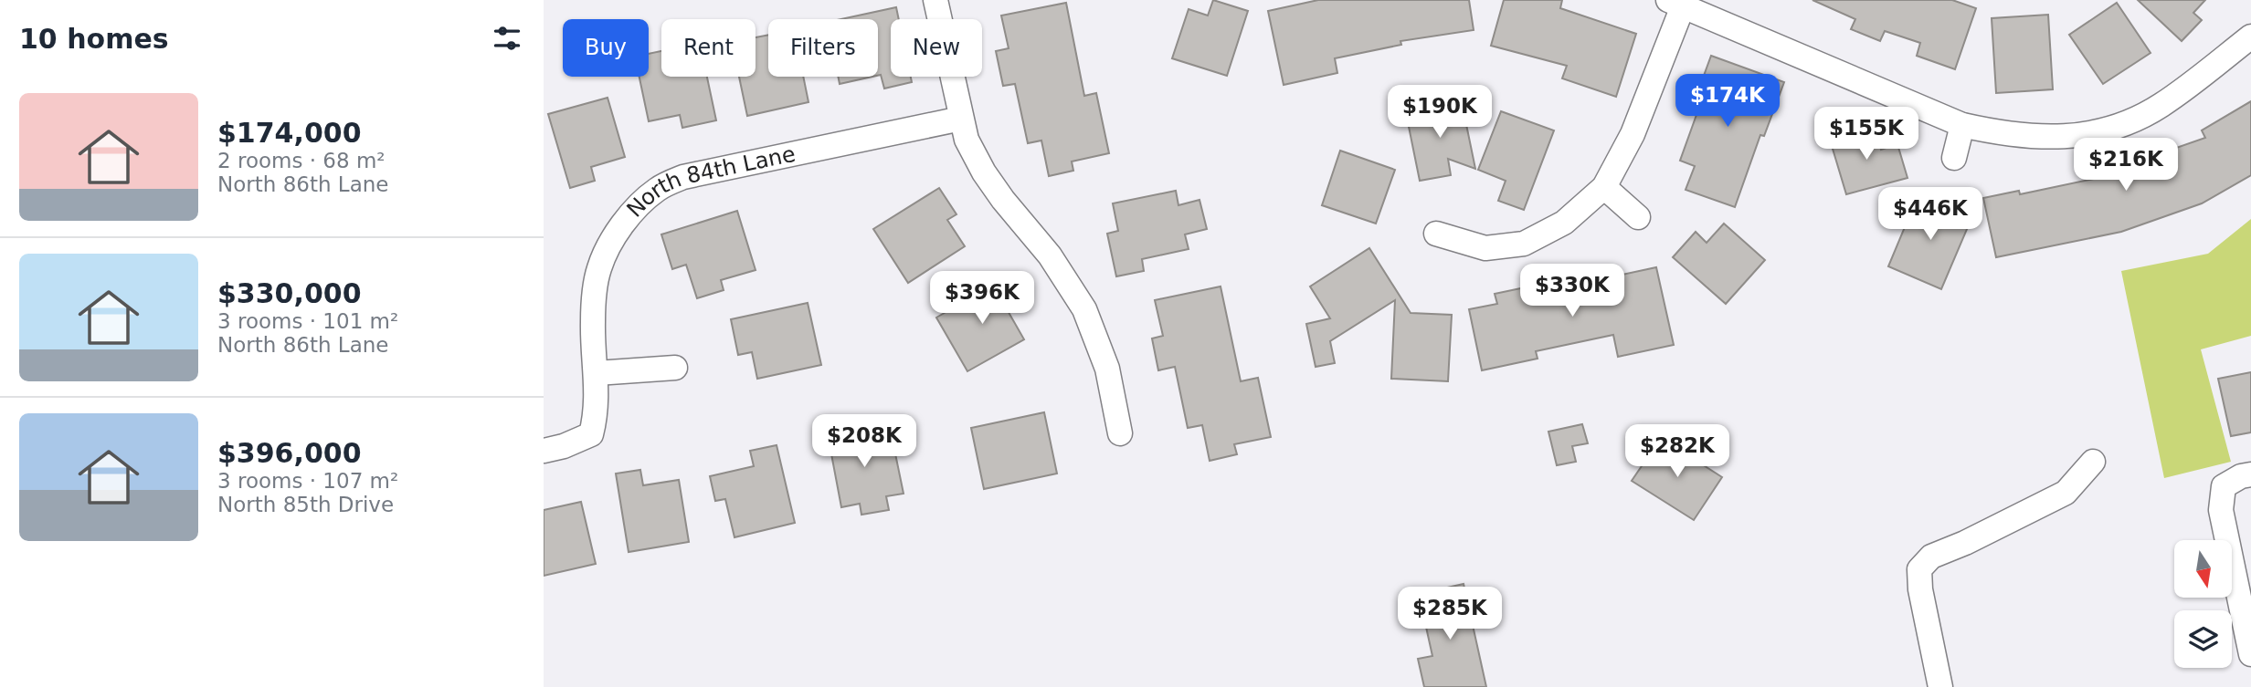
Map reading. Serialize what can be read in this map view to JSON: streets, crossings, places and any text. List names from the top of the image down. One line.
{"streets":{"street":["North 84th Lane"]},"north":"bottom","page":{"heading":"10 homes","chip":["Buy","Rent","Filters","New"],"price":["$174K","$190K","$155K","$216K","$446K","$330K","$396K","$208K","$282K","$285K"],"list":[{"name":"$174,000","note":"2 rooms · 68 m² · North 86th Lane"},{"name":"$330,000","note":"3 rooms · 101 m² · North 86th Lane"},{"name":"$396,000","note":"3 rooms · 107 m² · North 85th Drive"}]}}
